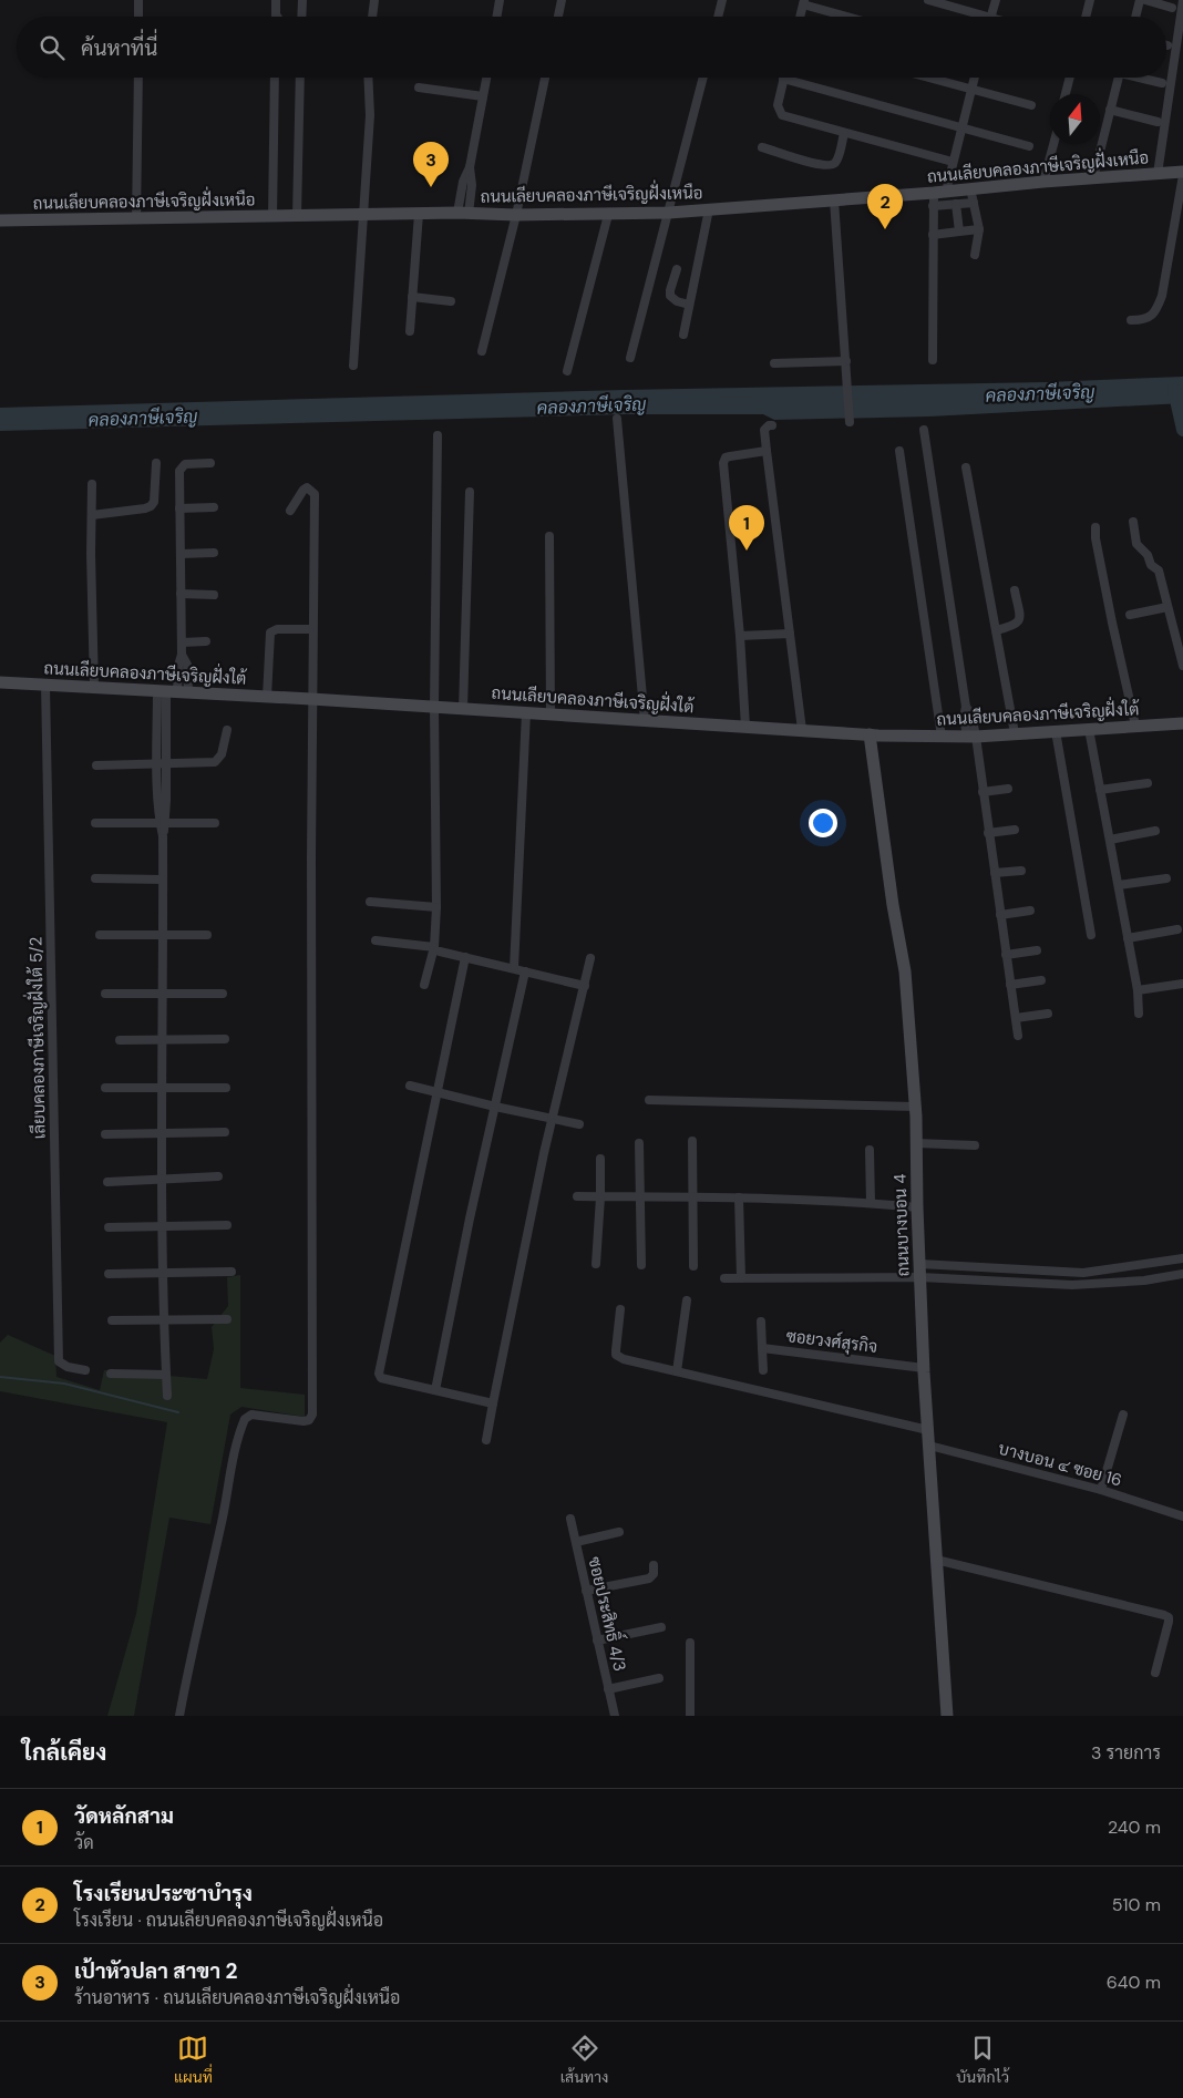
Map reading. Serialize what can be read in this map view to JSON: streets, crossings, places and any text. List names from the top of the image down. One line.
{"streets":{"street":["ถนนเลียบคลองภาษีเจริญฝั่งเหนือ","ถนนเลียบคลองภาษีเจริญฝั่งใต้","เลียบคลองภาษีเจริญฝั่งใต้ 5/2","ถนนบางบอน 4","ซอยวงศ์สุรกิจ","บางบอน ๔ ซอย 16","ซอยประสิทธิ์ 4/3"]},"crossings":[["ถนนเลียบคลองภาษีเจริญฝั่งใต้","เลียบคลองภาษีเจริญฝั่งใต้ 5/2"],["ถนนเลียบคลองภาษีเจริญฝั่งใต้","ถนนบางบอน 4"],["ถนนบางบอน 4","ซอยวงศ์สุรกิจ"],["ถนนบางบอน 4","บางบอน ๔ ซอย 16"]],"water":["คลองภาษีเจริญ"],"north":"top","page":{"search":"ค้นหาที่นี่","pins":["3","2","1"],"heading":["ใกล้เคียง","3 รายการ"],"list":[{"mark":"1","name":"วัดหลักสาม","note":"วัด","value":"240 m"},{"mark":"2","name":"โรงเรียนประชาบำรุง","note":"โรงเรียน · ถนนเลียบคลองภาษีเจริญฝั่งเหนือ","value":"510 m"},{"mark":"3","name":"เป้าหัวปลา สาขา 2","note":"ร้านอาหาร · ถนนเลียบคลองภาษีเจริญฝั่งเหนือ","value":"640 m"}],"nav":["แผนที่","เส้นทาง","บันทึกไว้"]}}
